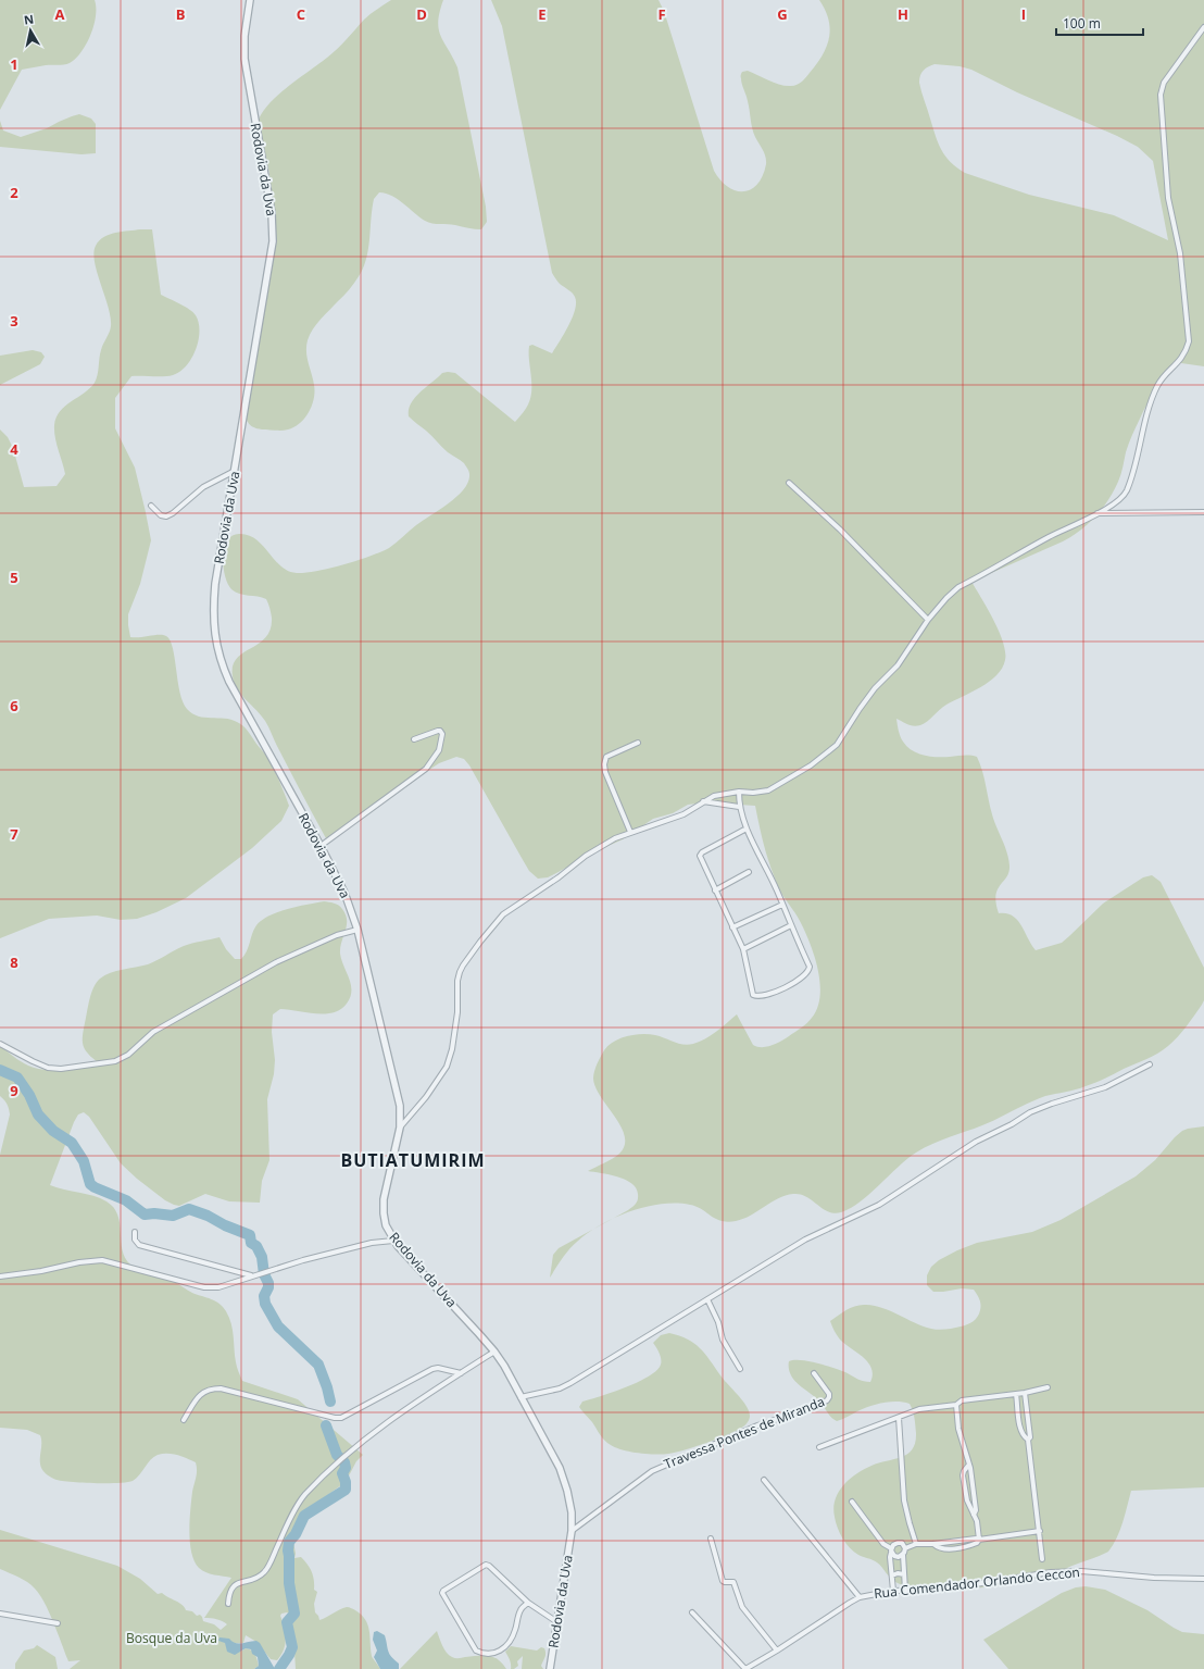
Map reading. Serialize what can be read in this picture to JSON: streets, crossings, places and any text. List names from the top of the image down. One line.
{"streets":{"street":["Rodovia da Uva","Travessa Pontes de Miranda","Rua Comendador Orlando Ceccon"]},"crossings":[["Rodovia da Uva","Travessa Pontes de Miranda"]],"districts":["BUTIATUMIRIM"],"parks":["Bosque da Uva"],"scale_bar":"100 m","north":"top","grid":{"columns":["A","B","C","D","E","F","G","H","I"],"rows":["1","2","3","4","5","6","7","8","9"]}}
